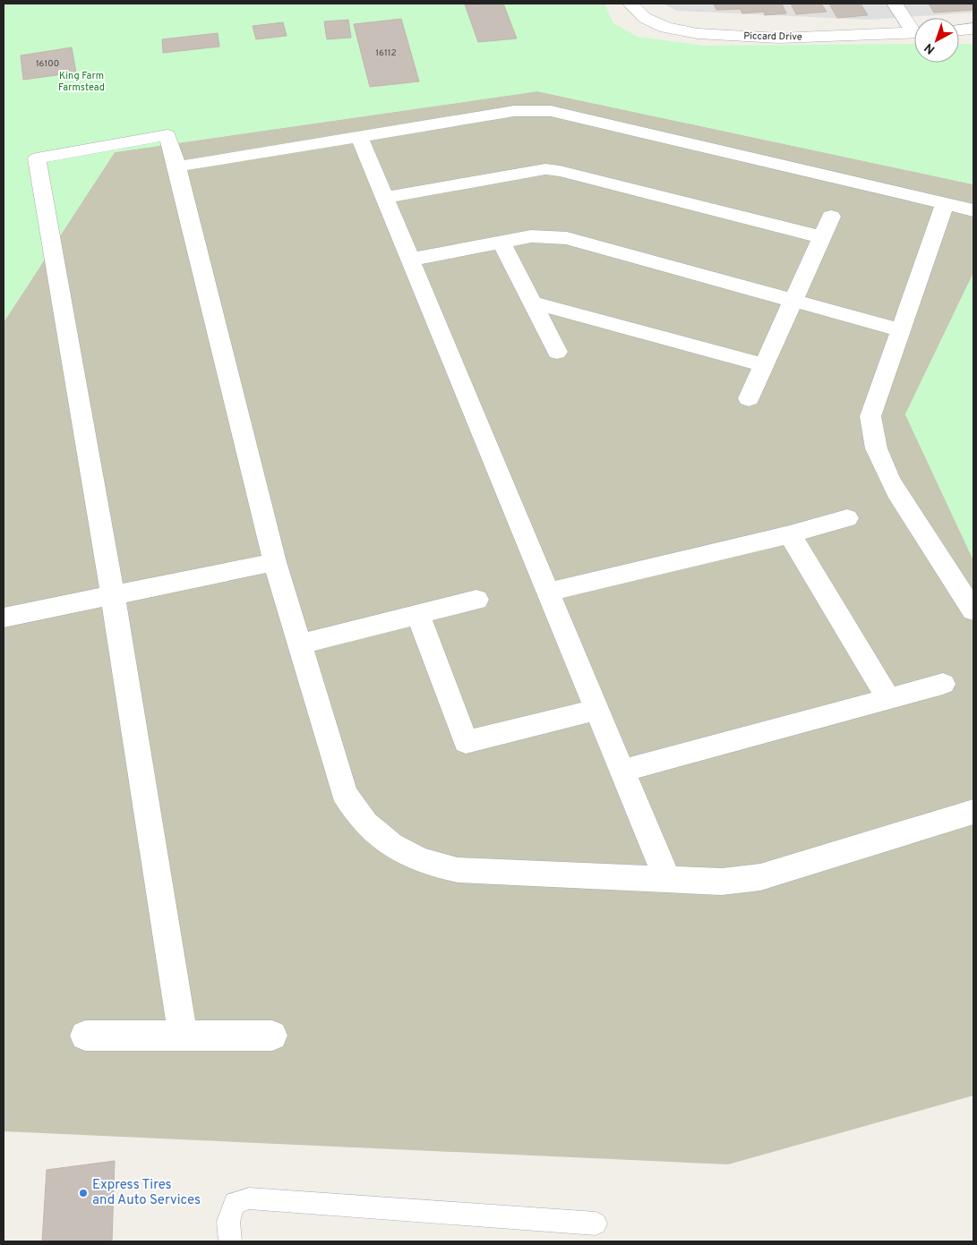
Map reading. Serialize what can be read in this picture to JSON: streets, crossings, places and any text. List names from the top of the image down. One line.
{"streets":{"street":["Piccard Drive"]},"parks":["King Farm Farmstead"],"places":["Express Tires and Auto Services"],"house_numbers":["16112","16100"],"north":"bottom left"}
